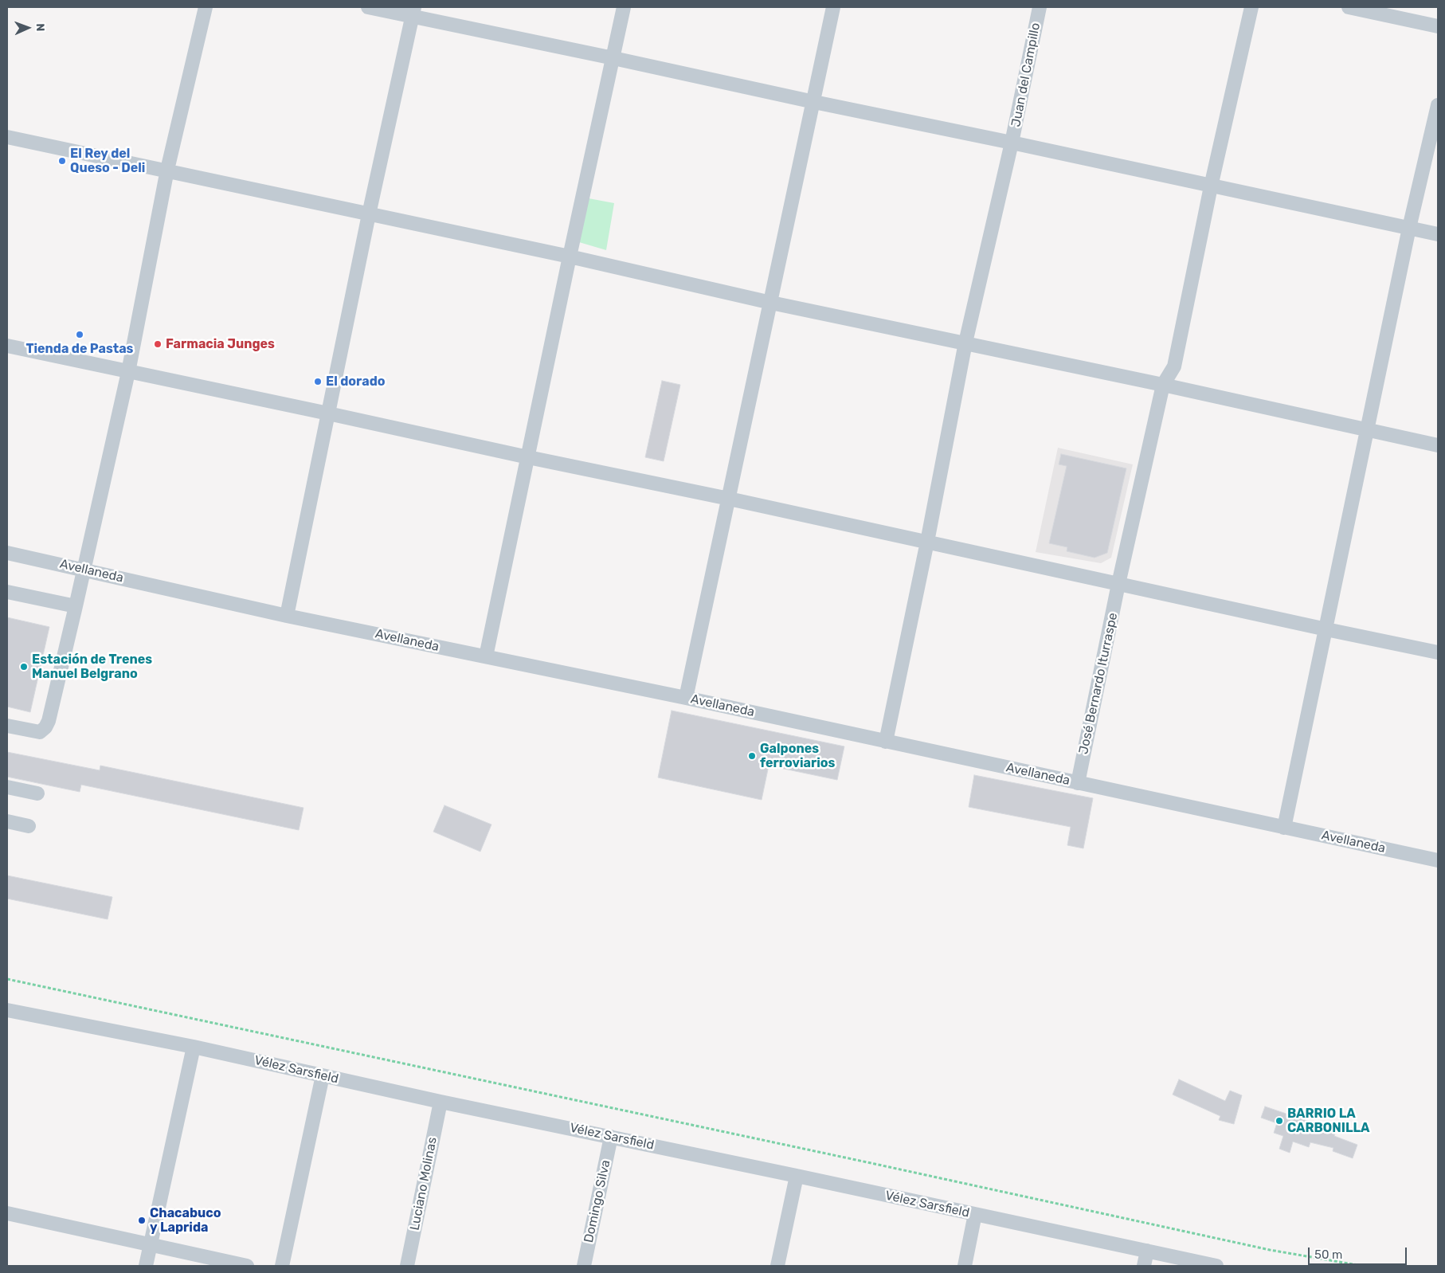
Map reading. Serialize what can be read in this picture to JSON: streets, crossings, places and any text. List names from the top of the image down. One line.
{"streets":{"street":["Juan del Campillo","Avellaneda","José Bernardo Iturraspe","Vélez Sarsfield","Luciano Molinas","Domingo Silva"]},"crossings":[["Juan del Campillo","Avellaneda"],["Avellaneda","José Bernardo Iturraspe"],["Vélez Sarsfield","Luciano Molinas"],["Vélez Sarsfield","Domingo Silva"]],"places":["El Rey del Queso - Deli","Tienda de Pastas","Farmacia Junges","El dorado","Estación de Trenes Manuel Belgrano","Galpones ferroviarios","BARRIO LA CARBONILLA","Chacabuco y Laprida"],"scale_bar":"50 m","north":"right"}
